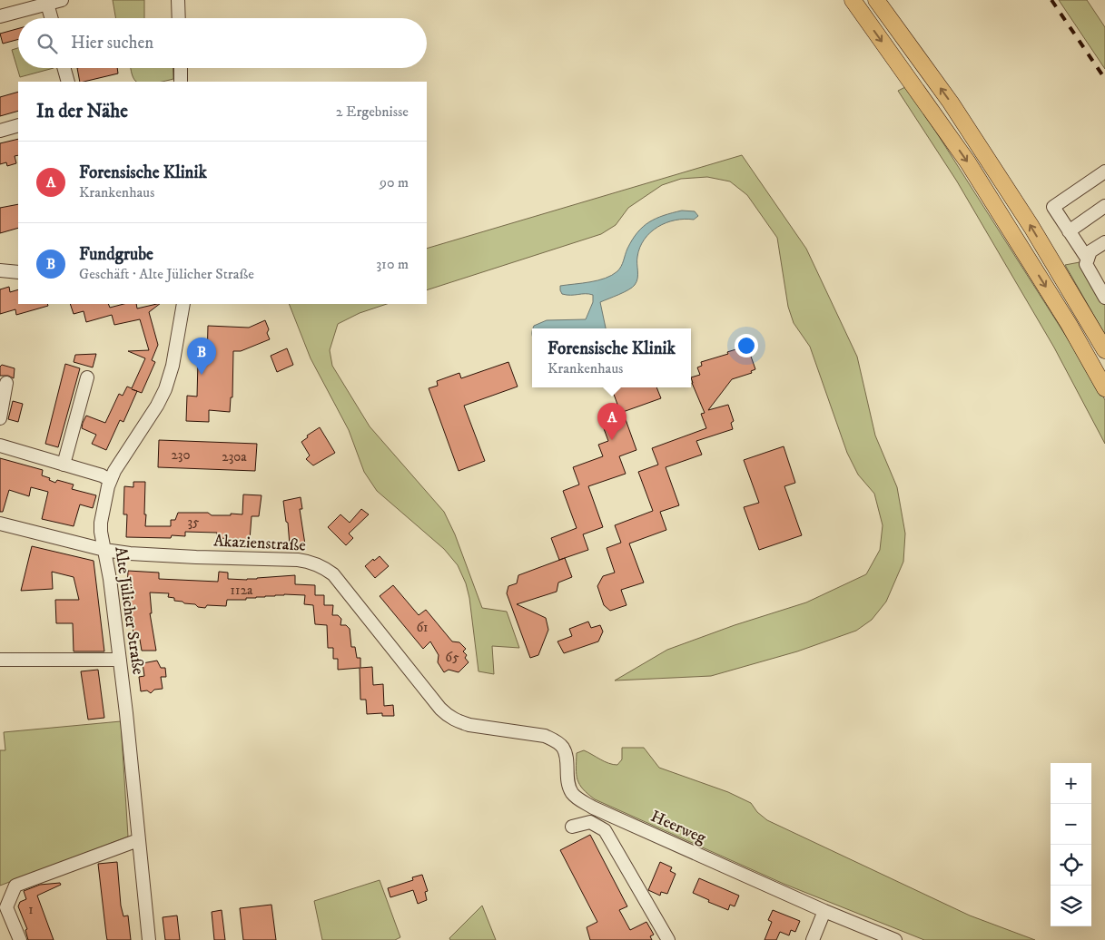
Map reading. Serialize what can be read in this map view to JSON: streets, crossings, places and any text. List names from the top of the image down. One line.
{"streets":{"street":["Akazienstraße","Alte Jülicher Straße","Heerweg"]},"crossings":[["Akazienstraße","Alte Jülicher Straße"],["Akazienstraße","Heerweg"]],"house_numbers":["230","230a","35","112a","61","65","1"],"page":{"search":"Hier suchen","heading":["In der Nähe","2 Ergebnisse"],"list":[{"mark":"A","name":"Forensische Klinik","note":"Krankenhaus","value":"90 m"},{"mark":"B","name":"Fundgrube","note":"Geschäft · Alte Jülicher Straße","value":"310 m"}],"popup":["Forensische Klinik","Krankenhaus"],"pins":["B","A"],"map_buttons":["+","−"]}}
